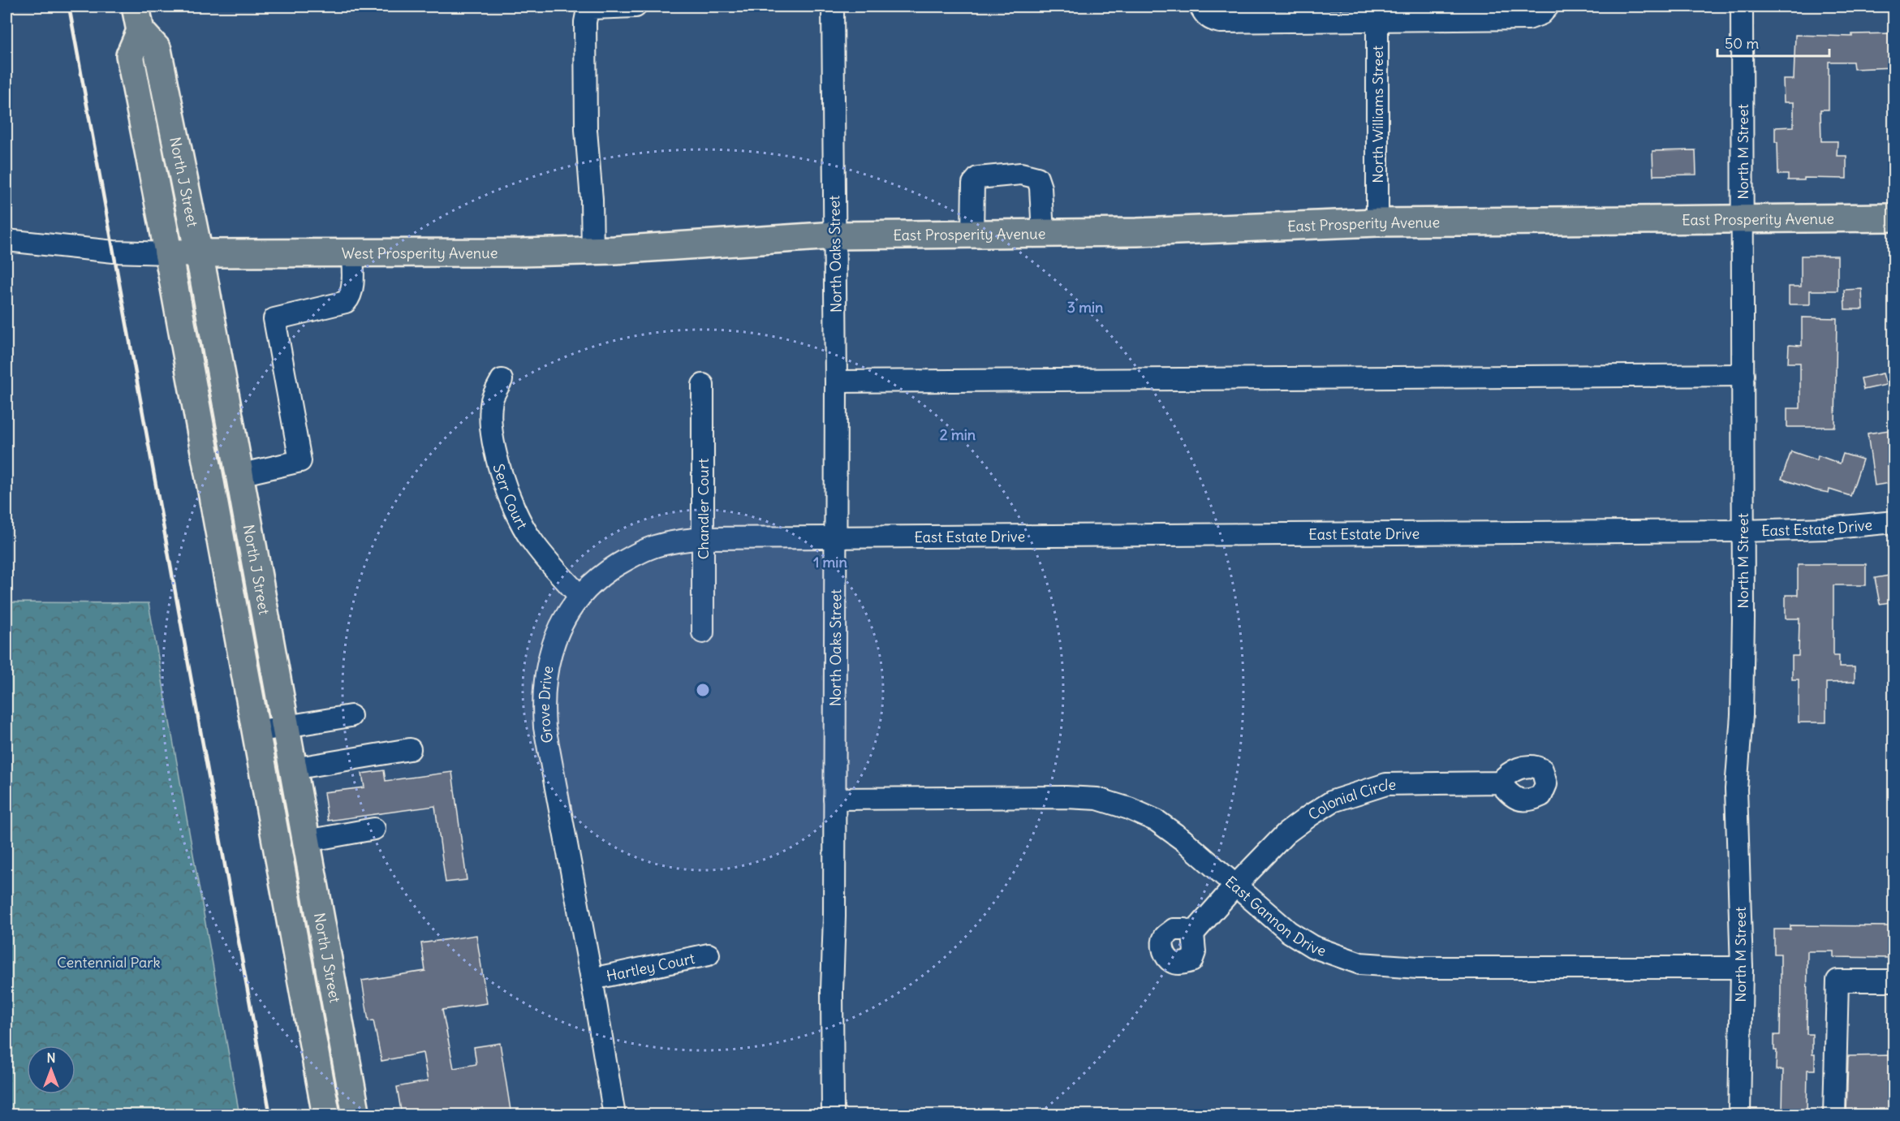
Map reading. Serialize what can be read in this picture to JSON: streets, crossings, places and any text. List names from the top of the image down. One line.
{"streets":{"main road":["North J Street","East Prosperity Avenue","West Prosperity Avenue"],"street":["North Williams Street","North M Street","North Oaks Street","Serr Court","Chandler Court","East Estate Drive","Grove Drive","Colonial Circle","East Gannon Drive","Hartley Court"]},"crossings":[["North Williams Street","East Prosperity Avenue"],["North M Street","East Prosperity Avenue"],["North M Street","East Estate Drive"],["North M Street","East Gannon Drive"],["North J Street","West Prosperity Avenue"],["East Prosperity Avenue","West Prosperity Avenue"],["East Prosperity Avenue","North Oaks Street"],["West Prosperity Avenue","North Oaks Street"],["North Oaks Street","East Estate Drive"],["North Oaks Street","Grove Drive"],["North Oaks Street","East Gannon Drive"],["Serr Court","Grove Drive"],["Chandler Court","Grove Drive"],["East Estate Drive","Grove Drive"],["Grove Drive","Hartley Court"],["Colonial Circle","East Gannon Drive"]],"parks":["Centennial Park"],"scale_bar":"50 m","north":"top","rings":["3 min","2 min","1 min"]}
